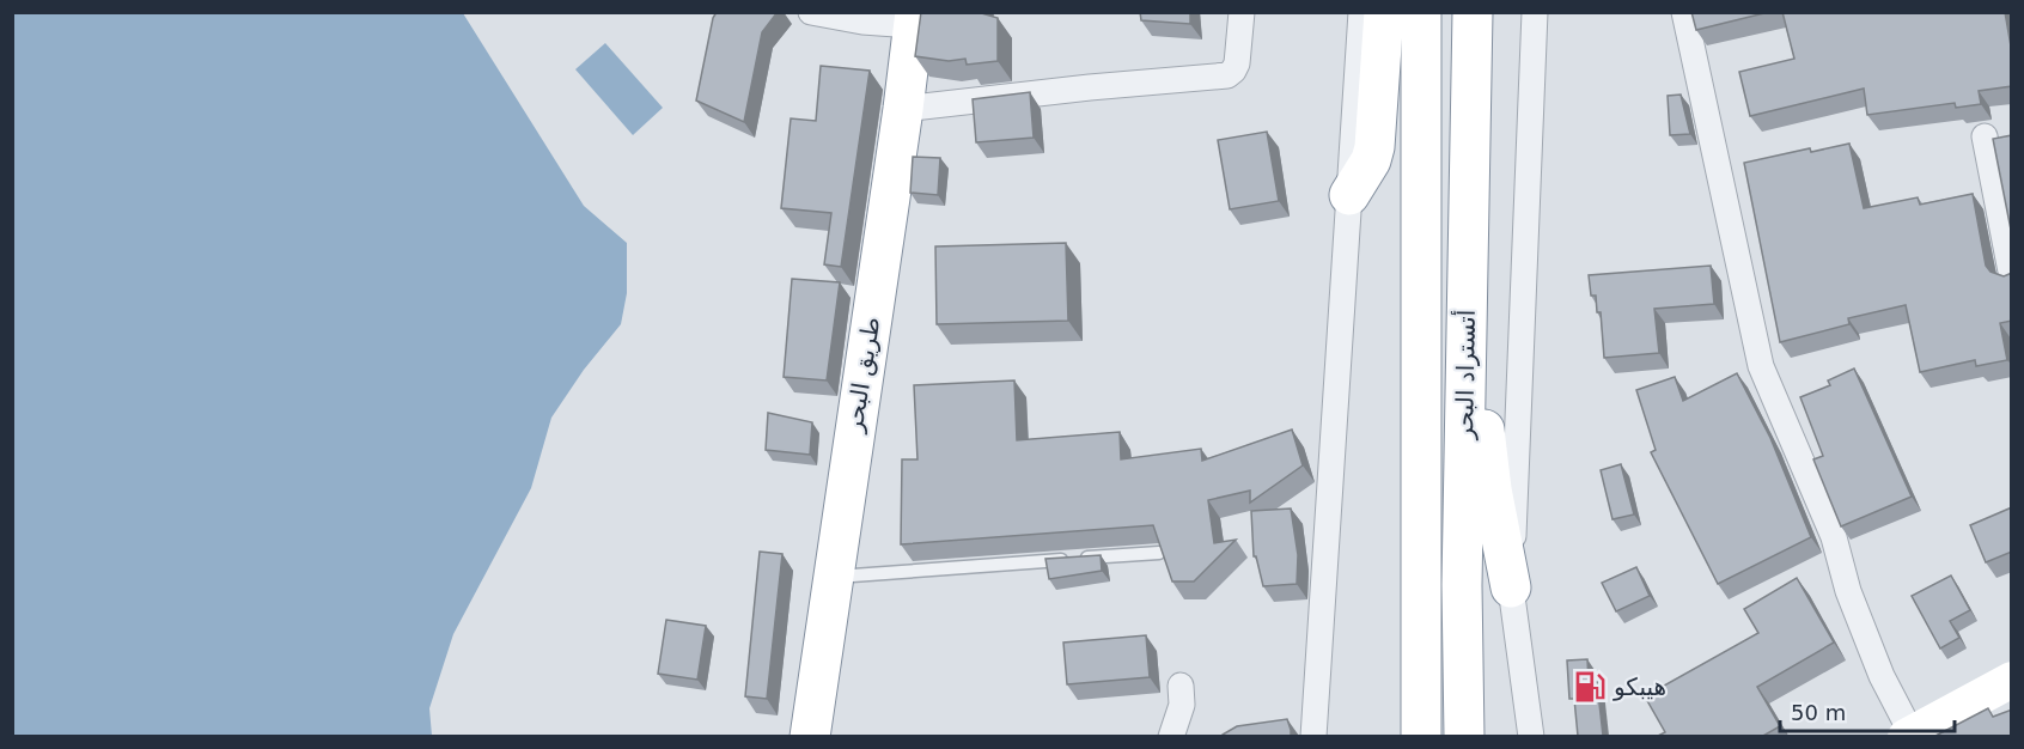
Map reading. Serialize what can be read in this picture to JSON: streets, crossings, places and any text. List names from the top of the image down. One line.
{"streets":{"highway":["طريق البحر","أتستراد البحر"]},"places":{"fuel station":["هيبكو"]},"scale_bar":"50 m"}
